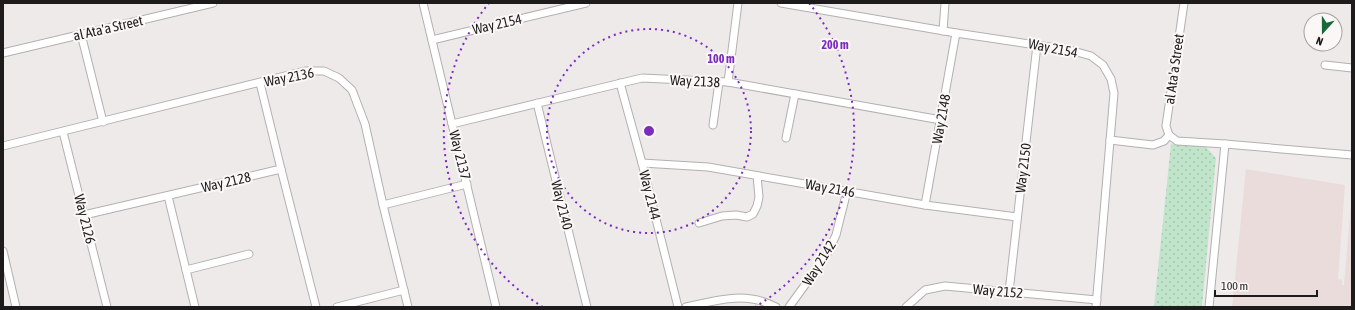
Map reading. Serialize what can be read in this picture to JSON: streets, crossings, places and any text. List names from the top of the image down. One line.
{"streets":{"street":["Way 2154","al Ata'a Street","Way 2136","Way 2138","Way 2148","Way 2137","Way 2150","Way 2128","Way 2146","Way 2144","Way 2140","Way 2126","Way 2142","Way 2152"]},"crossings":[["Way 2154","Way 2148"],["Way 2154","Way 2137"],["Way 2154","Way 2150"],["Way 2154","Way 2152"],["Way 2136","Way 2126"],["Way 2138","Way 2148"],["Way 2138","Way 2137"],["Way 2138","Way 2144"],["Way 2138","Way 2140"],["Way 2148","Way 2146"],["Way 2150","Way 2146"],["Way 2150","Way 2152"],["Way 2128","Way 2126"],["Way 2146","Way 2144"],["Way 2146","Way 2142"]],"scale_bar":"100 m","north":"bottom","rings":["200 m","100 m"]}
